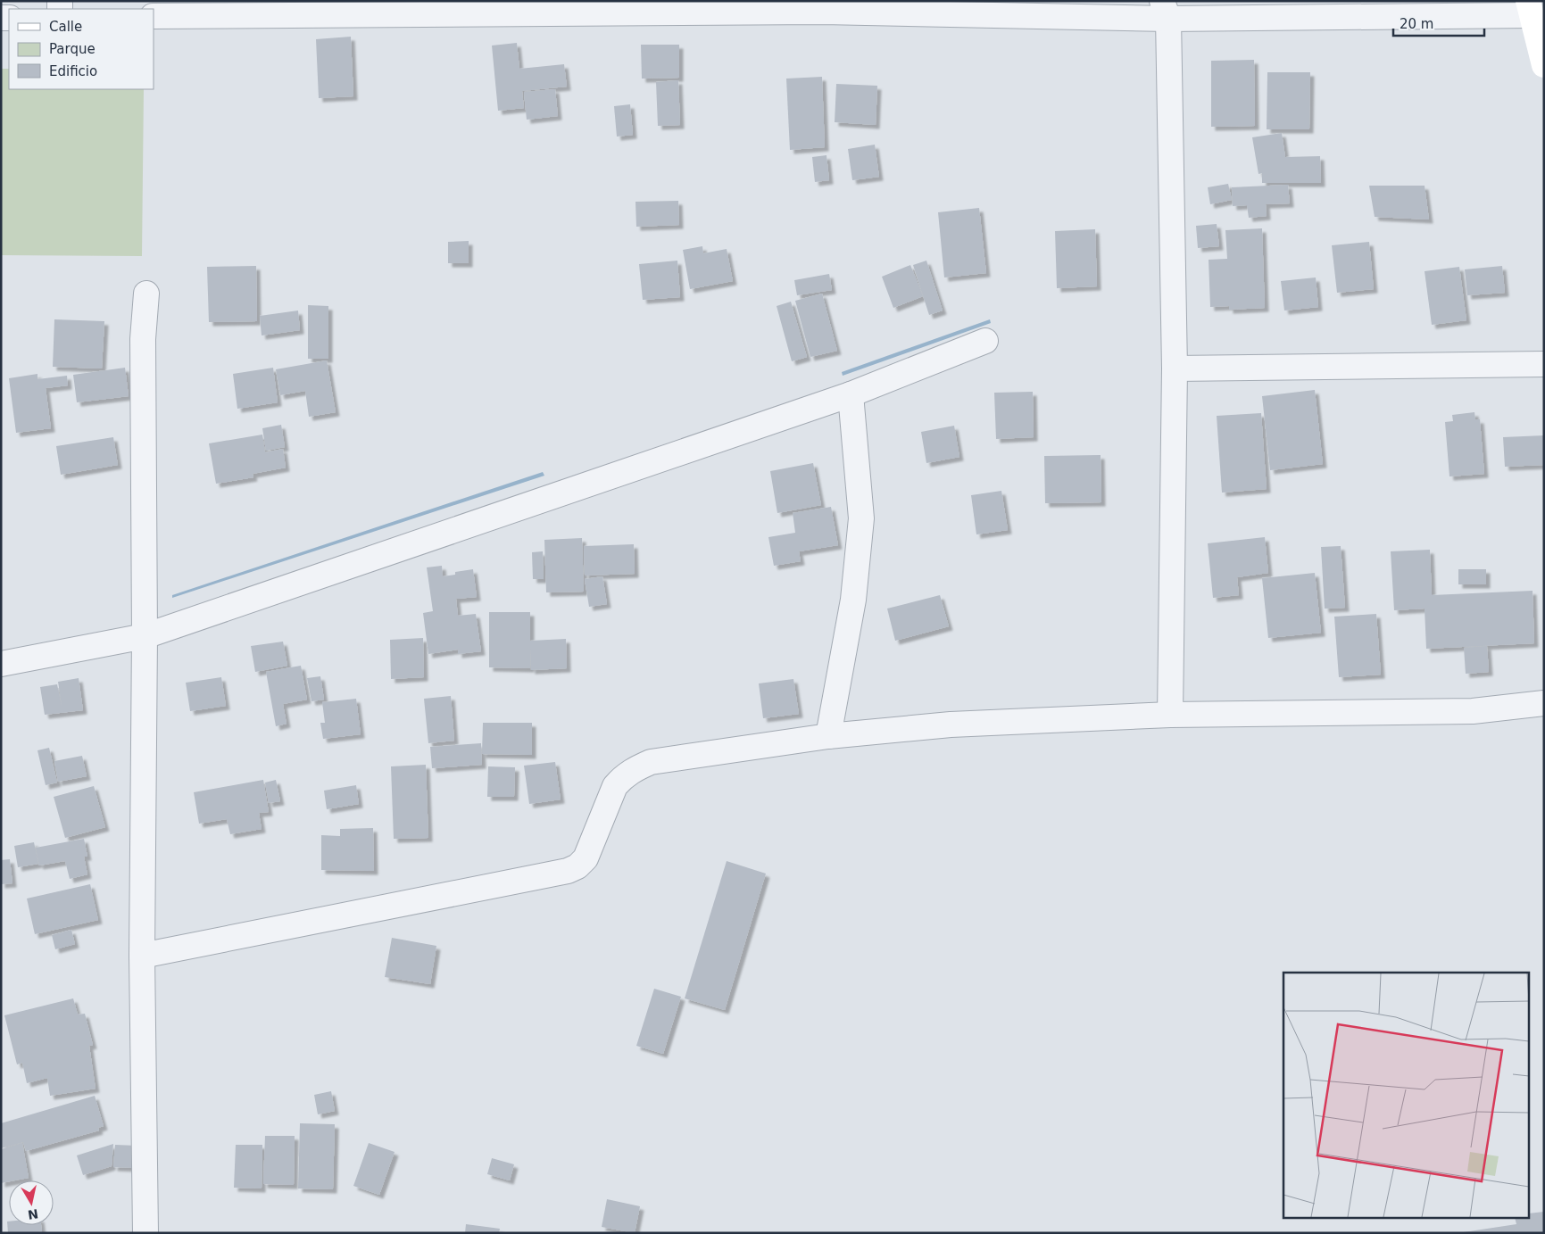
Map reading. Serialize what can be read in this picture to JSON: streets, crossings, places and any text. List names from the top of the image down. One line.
{"legend":["Calle","Parque","Edificio"],"scale_bar":"20 m","north":"bottom"}
